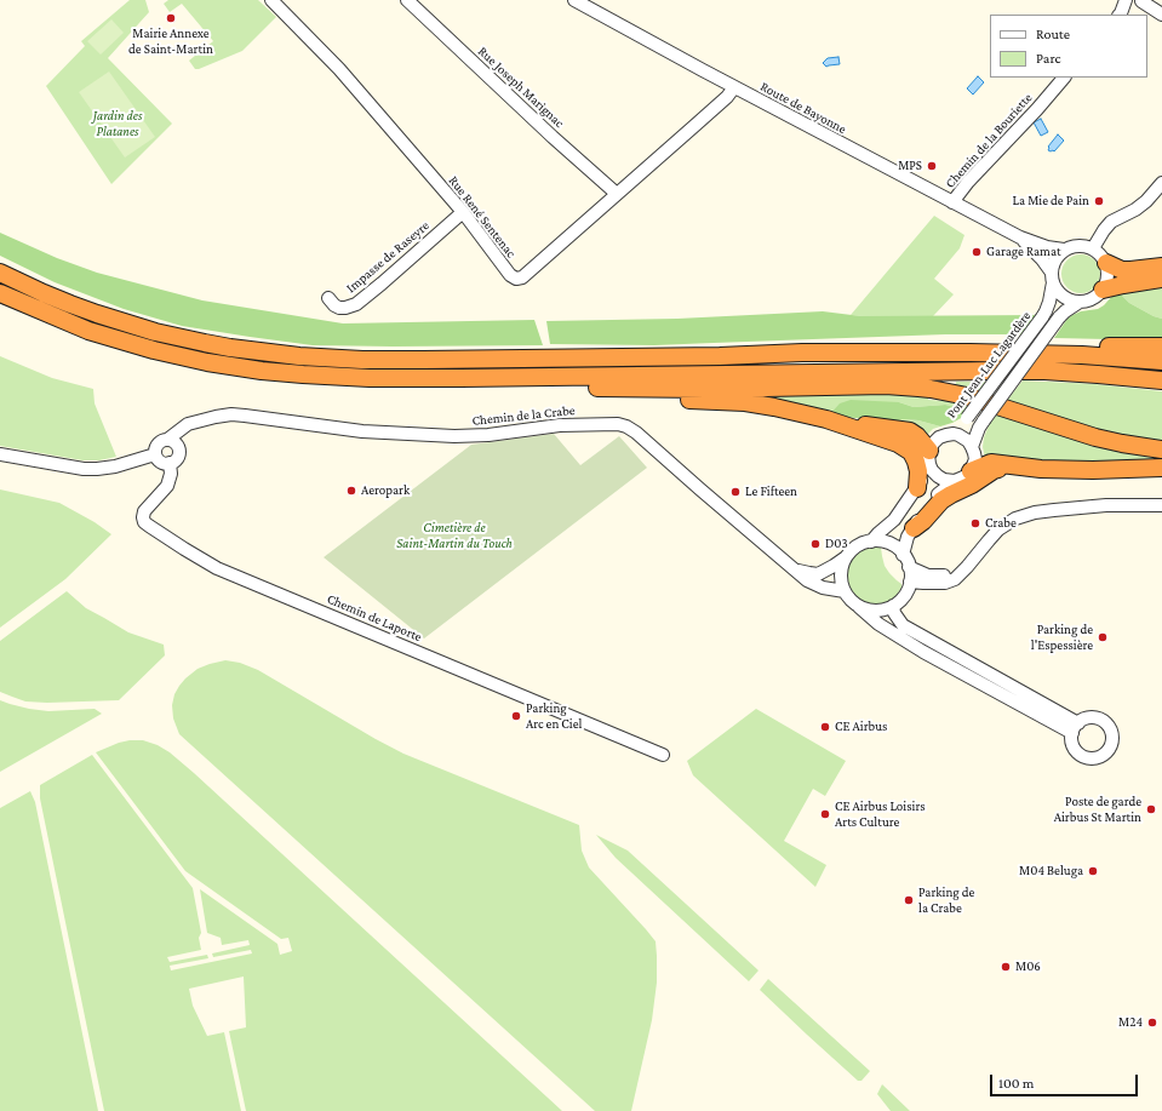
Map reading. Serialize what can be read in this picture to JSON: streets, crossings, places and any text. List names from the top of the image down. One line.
{"streets":{"street":["Rue Joseph Marignac","Route de Bayonne","Chemin de la Bouriette","Rue René Sentenac","Impasse de Raseyre","Pont Jean-Luc Lagardère","Chemin de la Crabe","Chemin de Laporte"]},"crossings":[["Rue Joseph Marignac","Rue René Sentenac"],["Route de Bayonne","Chemin de la Bouriette"],["Route de Bayonne","Rue René Sentenac"],["Route de Bayonne","Pont Jean-Luc Lagardère"],["Rue René Sentenac","Impasse de Raseyre"],["Chemin de la Crabe","Chemin de Laporte"]],"parks":["Jardin des Platanes","Cimetière de Saint-Martin du Touch"],"places":["Mairie Annexe de Saint-Martin","MPS","La Mie de Pain","Garage Ramat","Aeropark","Le Fifteen","Crabe","D03","Parking de l'Espessière","Parking Arc en Ciel","CE Airbus","Poste de garde Airbus St Martin","CE Airbus Loisirs Arts Culture","M04 Beluga","Parking de la Crabe","M06","M24"],"legend":["Route","Parc"],"scale_bar":"100 m"}
